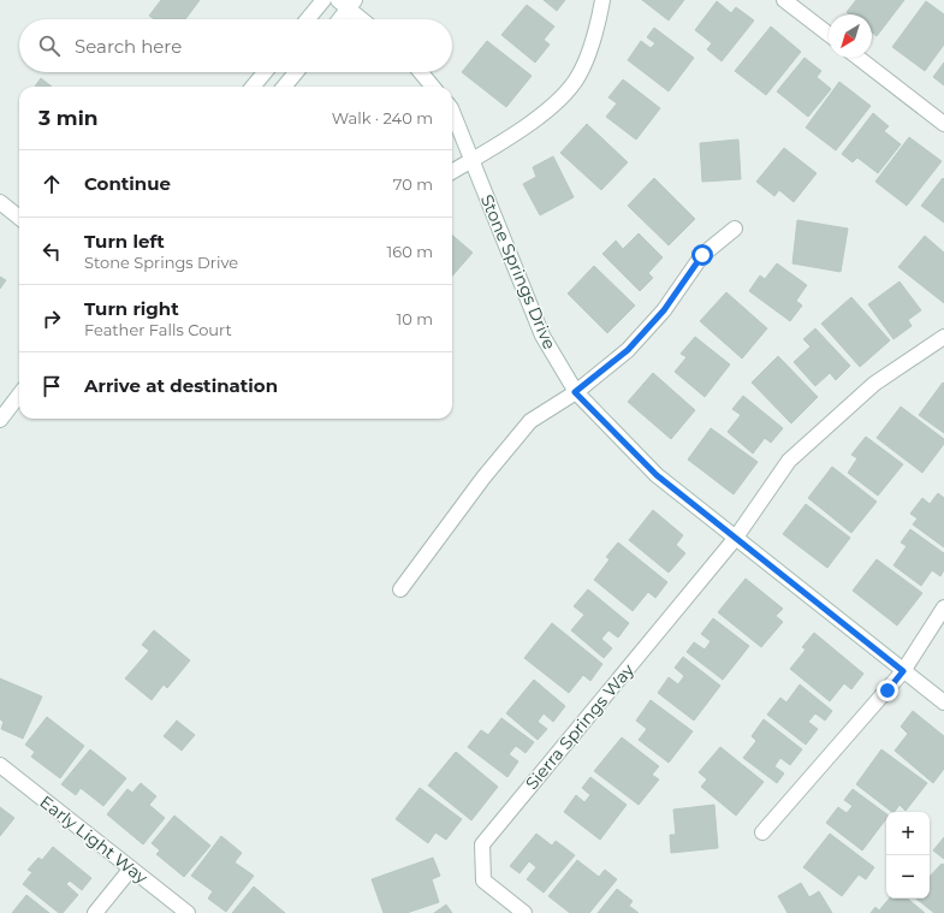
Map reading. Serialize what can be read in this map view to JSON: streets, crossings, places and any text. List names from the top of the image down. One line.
{"streets":{"street":["Stone Springs Drive","Sierra Springs Way","Early Light Way"]},"crossings":[["Stone Springs Drive","Sierra Springs Way"]],"north":"bottom left","page":{"search":"Search here","heading":["3 min","Walk · 240 m"],"list":[["Continue","70 m"],["Turn left","Stone Springs Drive","160 m"],["Turn right","Feather Falls Court","10 m"],"Arrive at destination"],"map_buttons":["+","−"]}}
